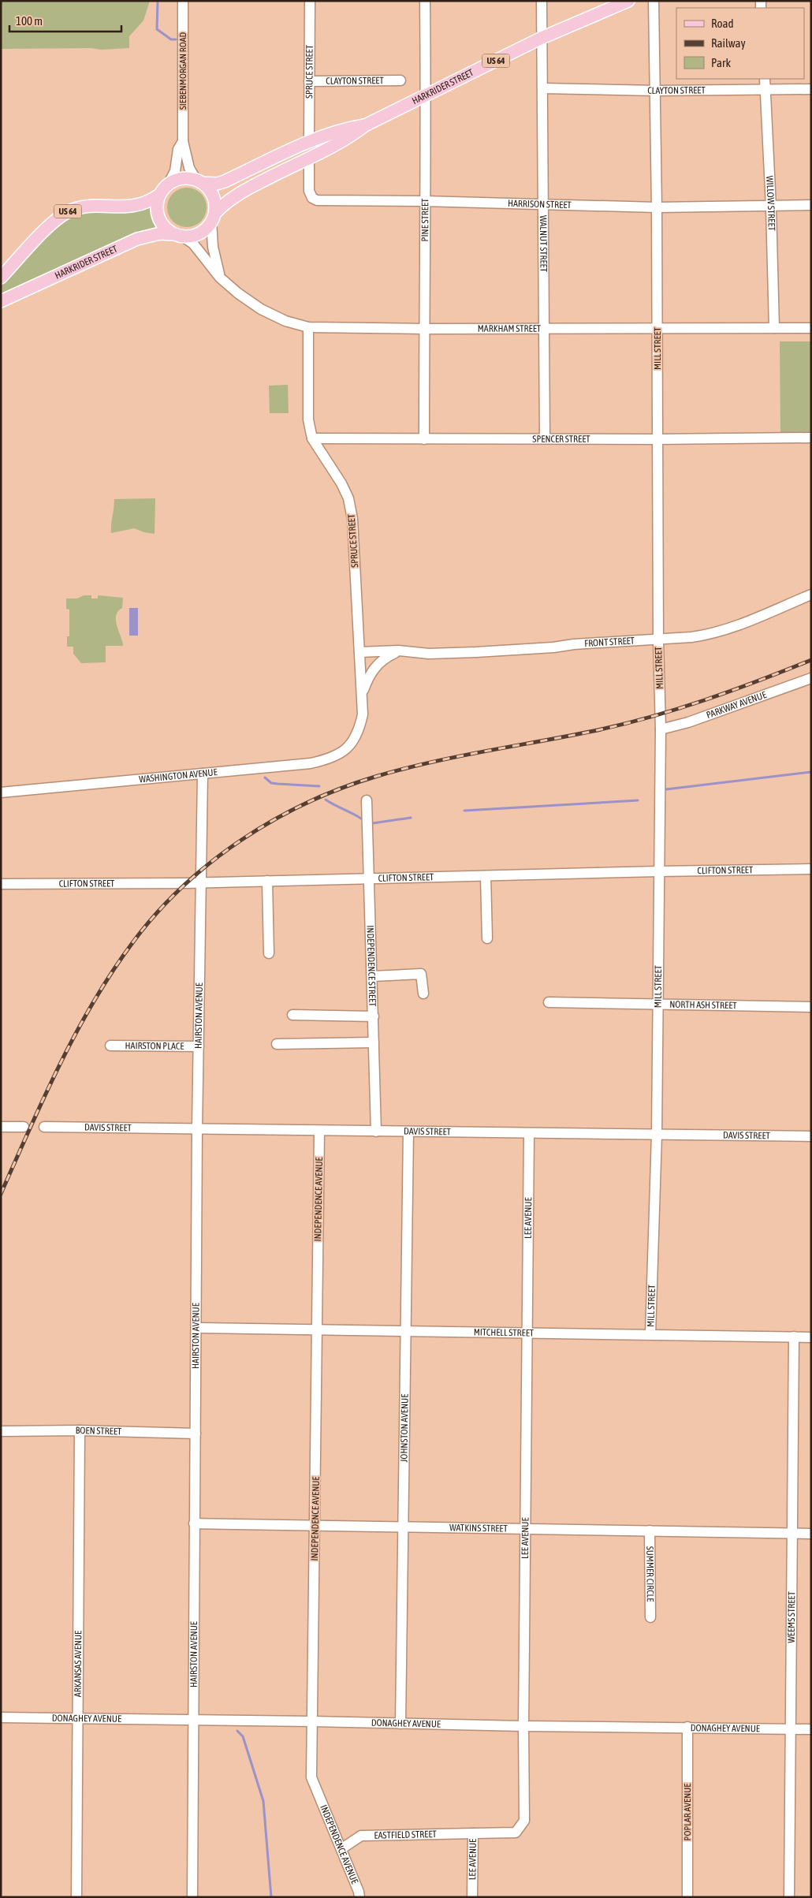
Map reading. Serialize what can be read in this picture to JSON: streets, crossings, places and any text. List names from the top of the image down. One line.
{"streets":{"main road":["US 64","HARKRIDER STREET"],"street":["SIEBENMORGAN ROAD","SPRUCE STREET","CLAYTON STREET","WILLOW STREET","HARRISON STREET","PINE STREET","WALNUT STREET","MARKHAM STREET","MILL STREET","SPENCER STREET","FRONT STREET","PARKWAY AVENUE","WASHINGTON AVENUE","CLIFTON STREET","INDEPENDENCE STREET","NORTH ASH STREET","HAIRSTON AVENUE","HAIRSTON PLACE","DAVIS STREET","INDEPENDENCE AVENUE","LEE AVENUE","MITCHELL STREET","JOHNSTON AVENUE","BOEN STREET","WATKINS STREET","SUMMER CIRCLE","WEEMS STREET","ARKANSAS AVENUE","DONAGHEY AVENUE","POPLAR AVENUE","EASTFIELD STREET"]},"crossings":[["US 64","SIEBENMORGAN ROAD"],["US 64","HARKRIDER STREET"],["US 64","MARKHAM STREET"],["SIEBENMORGAN ROAD","HARKRIDER STREET"],["SIEBENMORGAN ROAD","MARKHAM STREET"],["SPRUCE STREET","CLAYTON STREET"],["SPRUCE STREET","HARKRIDER STREET"],["SPRUCE STREET","MARKHAM STREET"],["SPRUCE STREET","SPENCER STREET"],["SPRUCE STREET","FRONT STREET"],["SPRUCE STREET","WASHINGTON AVENUE"],["CLAYTON STREET","WILLOW STREET"],["CLAYTON STREET","WALNUT STREET"],["CLAYTON STREET","MILL STREET"],["HARKRIDER STREET","HARRISON STREET"],["HARKRIDER STREET","PINE STREET"],["HARKRIDER STREET","WALNUT STREET"],["HARKRIDER STREET","MARKHAM STREET"],["WILLOW STREET","HARRISON STREET"],["WILLOW STREET","MARKHAM STREET"],["HARRISON STREET","PINE STREET"],["HARRISON STREET","WALNUT STREET"],["HARRISON STREET","MILL STREET"],["PINE STREET","MARKHAM STREET"],["PINE STREET","SPENCER STREET"],["WALNUT STREET","MARKHAM STREET"],["WALNUT STREET","SPENCER STREET"],["MARKHAM STREET","MILL STREET"],["MILL STREET","SPENCER STREET"],["MILL STREET","FRONT STREET"],["MILL STREET","PARKWAY AVENUE"],["MILL STREET","CLIFTON STREET"],["MILL STREET","NORTH ASH STREET"],["MILL STREET","DAVIS STREET"],["MILL STREET","MITCHELL STREET"],["WASHINGTON AVENUE","HAIRSTON AVENUE"],["CLIFTON STREET","INDEPENDENCE STREET"],["CLIFTON STREET","HAIRSTON AVENUE"],["INDEPENDENCE STREET","DAVIS STREET"],["HAIRSTON AVENUE","HAIRSTON PLACE"],["HAIRSTON AVENUE","DAVIS STREET"],["HAIRSTON AVENUE","MITCHELL STREET"],["HAIRSTON AVENUE","BOEN STREET"],["HAIRSTON AVENUE","WATKINS STREET"],["HAIRSTON AVENUE","DONAGHEY AVENUE"],["DAVIS STREET","INDEPENDENCE AVENUE"],["DAVIS STREET","LEE AVENUE"],["DAVIS STREET","JOHNSTON AVENUE"],["INDEPENDENCE AVENUE","MITCHELL STREET"],["INDEPENDENCE AVENUE","WATKINS STREET"],["INDEPENDENCE AVENUE","DONAGHEY AVENUE"],["INDEPENDENCE AVENUE","EASTFIELD STREET"],["LEE AVENUE","MITCHELL STREET"],["LEE AVENUE","WATKINS STREET"],["LEE AVENUE","DONAGHEY AVENUE"],["LEE AVENUE","EASTFIELD STREET"],["MITCHELL STREET","JOHNSTON AVENUE"],["MITCHELL STREET","WEEMS STREET"],["JOHNSTON AVENUE","WATKINS STREET"],["JOHNSTON AVENUE","DONAGHEY AVENUE"],["BOEN STREET","ARKANSAS AVENUE"],["WATKINS STREET","SUMMER CIRCLE"],["WATKINS STREET","WEEMS STREET"],["WEEMS STREET","DONAGHEY AVENUE"],["ARKANSAS AVENUE","DONAGHEY AVENUE"],["DONAGHEY AVENUE","POPLAR AVENUE"]],"legend":["Road","Railway","Park"],"scale_bar":"100 m"}
